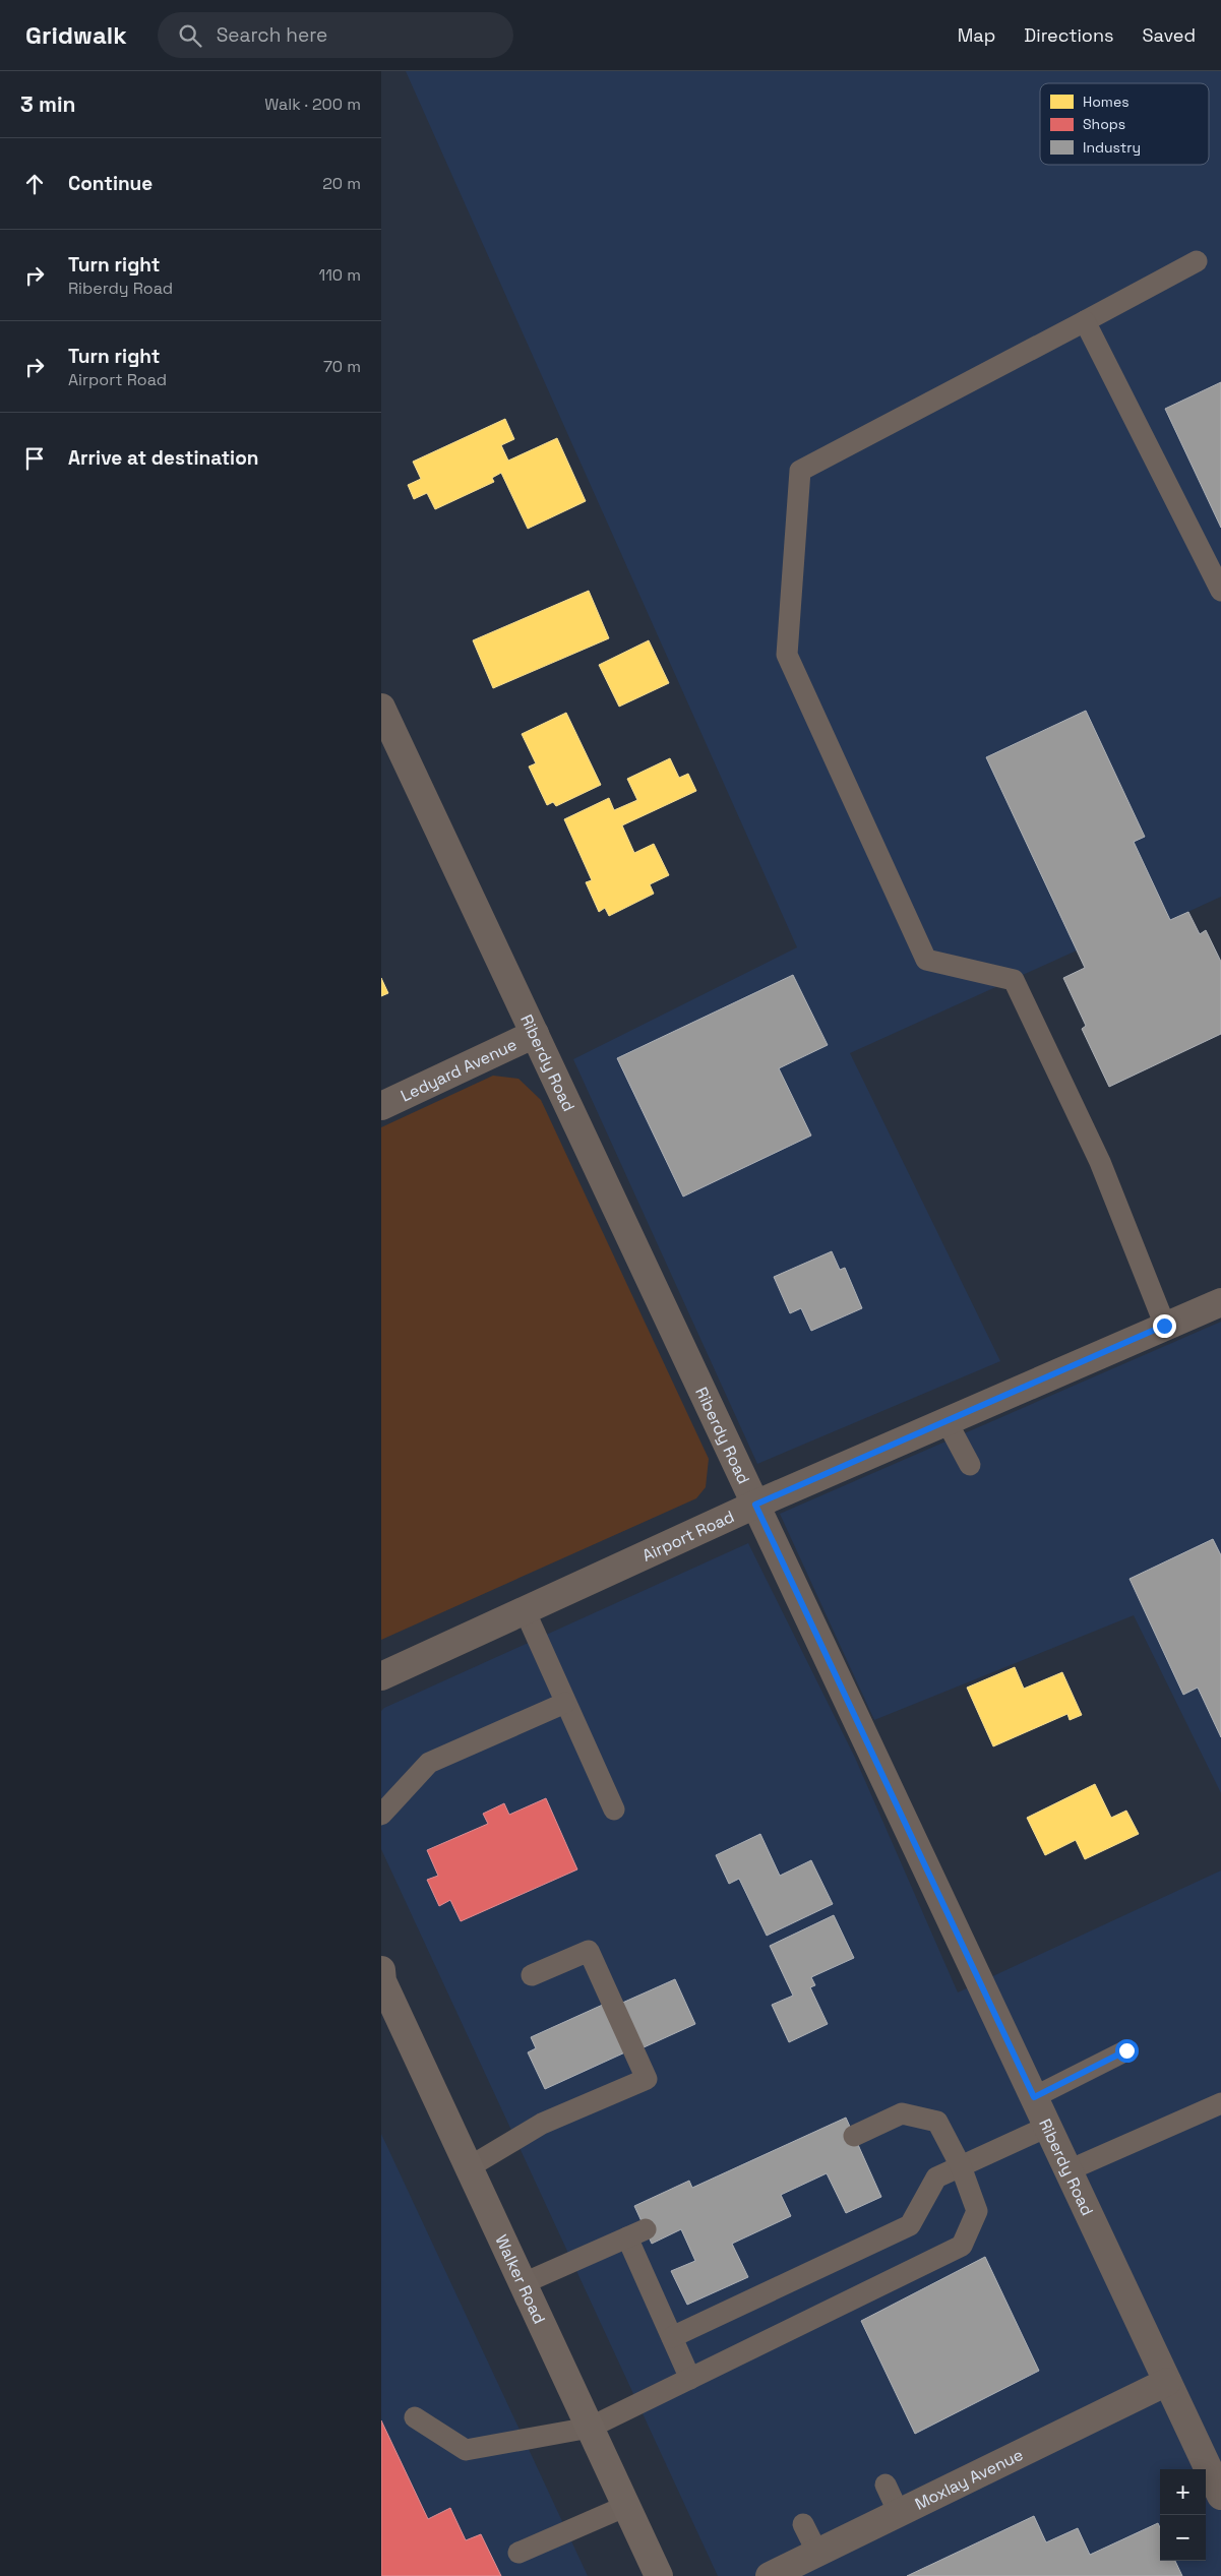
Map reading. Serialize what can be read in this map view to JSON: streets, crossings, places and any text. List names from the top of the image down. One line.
{"streets":{"main road":["Walker Road"],"street":["Riberdy Road","Ledyard Avenue","Airport Road","Moxlay Avenue"]},"crossings":[["Riberdy Road","Ledyard Avenue"],["Riberdy Road","Airport Road"],["Riberdy Road","Moxlay Avenue"]],"legend":["Homes","Shops","Industry"],"page":{"header":"Gridwalk","search":"Search here","nav":["Map","Directions","Saved"],"heading":["3 min","Walk · 200 m"],"list":[["Continue","20 m"],["Turn right","Riberdy Road","110 m"],["Turn right","Airport Road","70 m"],"Arrive at destination"],"map_buttons":["+","−"]}}
